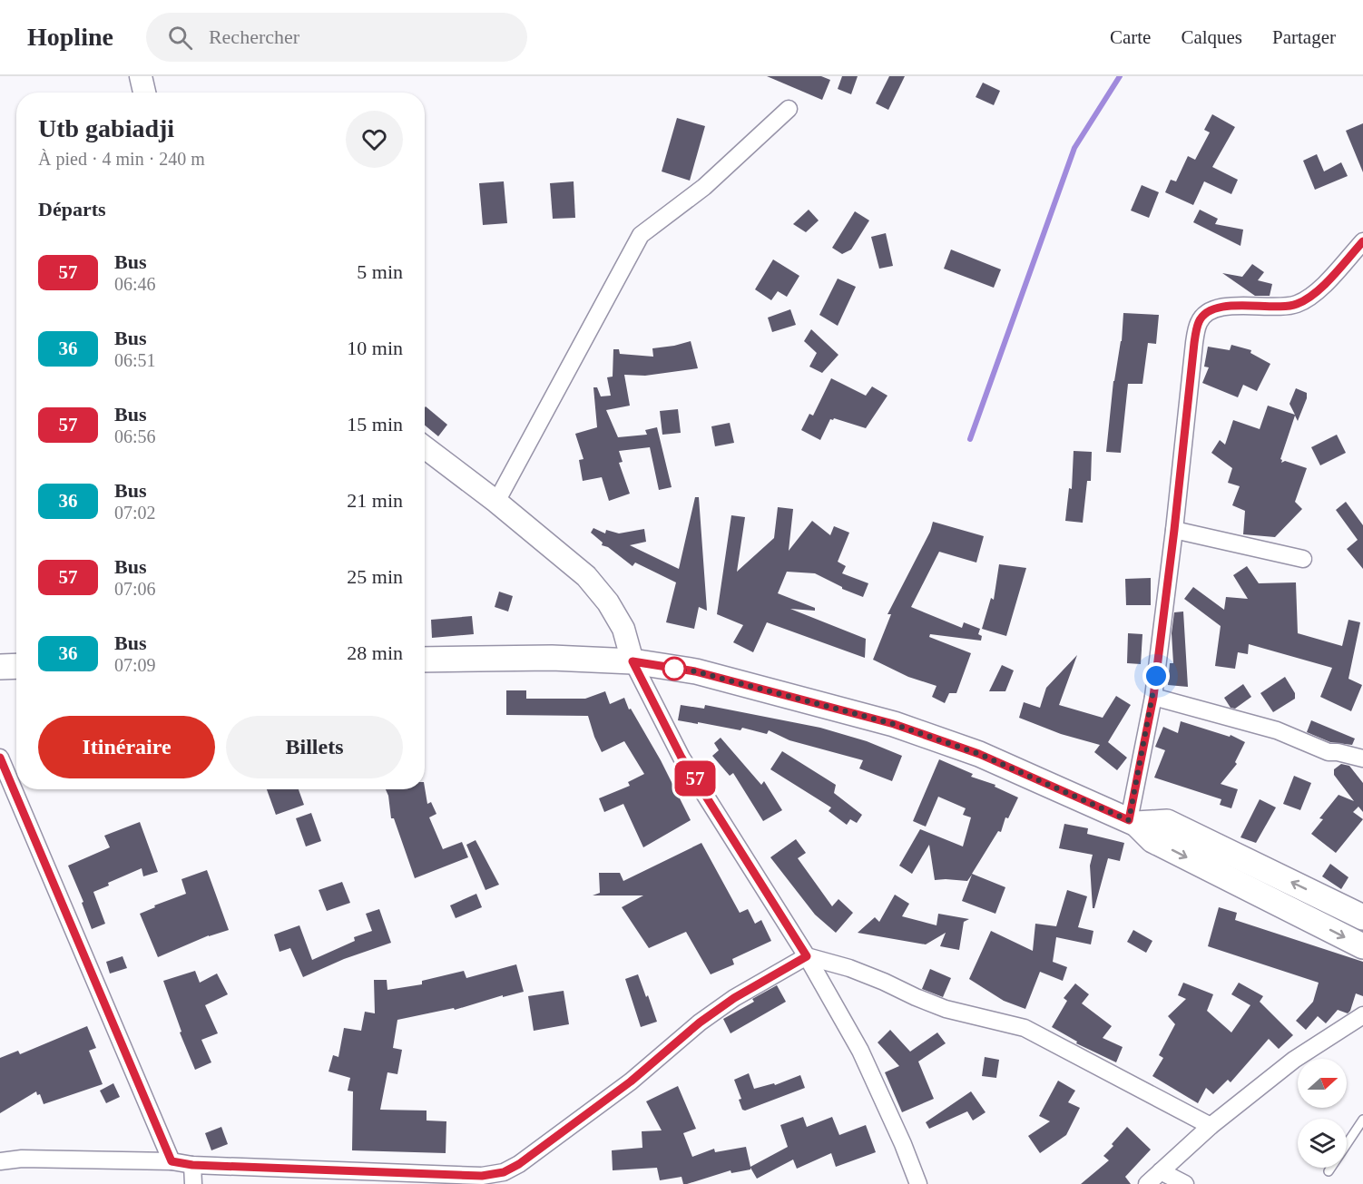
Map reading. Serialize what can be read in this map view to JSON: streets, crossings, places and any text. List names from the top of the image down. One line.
{"lines":["bus line 57"],"north":"right","page":{"header":"Hopline","search":"Rechercher","nav":["Carte","Calques","Partager"],"on_map":"57","heading":[["Utb gabiadji","À pied · 4 min · 240 m"],"Départs"],"list":[{"mark":"57","name":"Bus","note":"06:46","value":"5 min"},{"mark":"36","name":"Bus","note":"06:51","value":"10 min"},{"mark":"57","name":"Bus","note":"06:56","value":"15 min"},{"mark":"36","name":"Bus","note":"07:02","value":"21 min"},{"mark":"57","name":"Bus","note":"07:06","value":"25 min"},{"mark":"36","name":"Bus","note":"07:09","value":"28 min"}],"buttons":["Itinéraire","Billets"]}}
